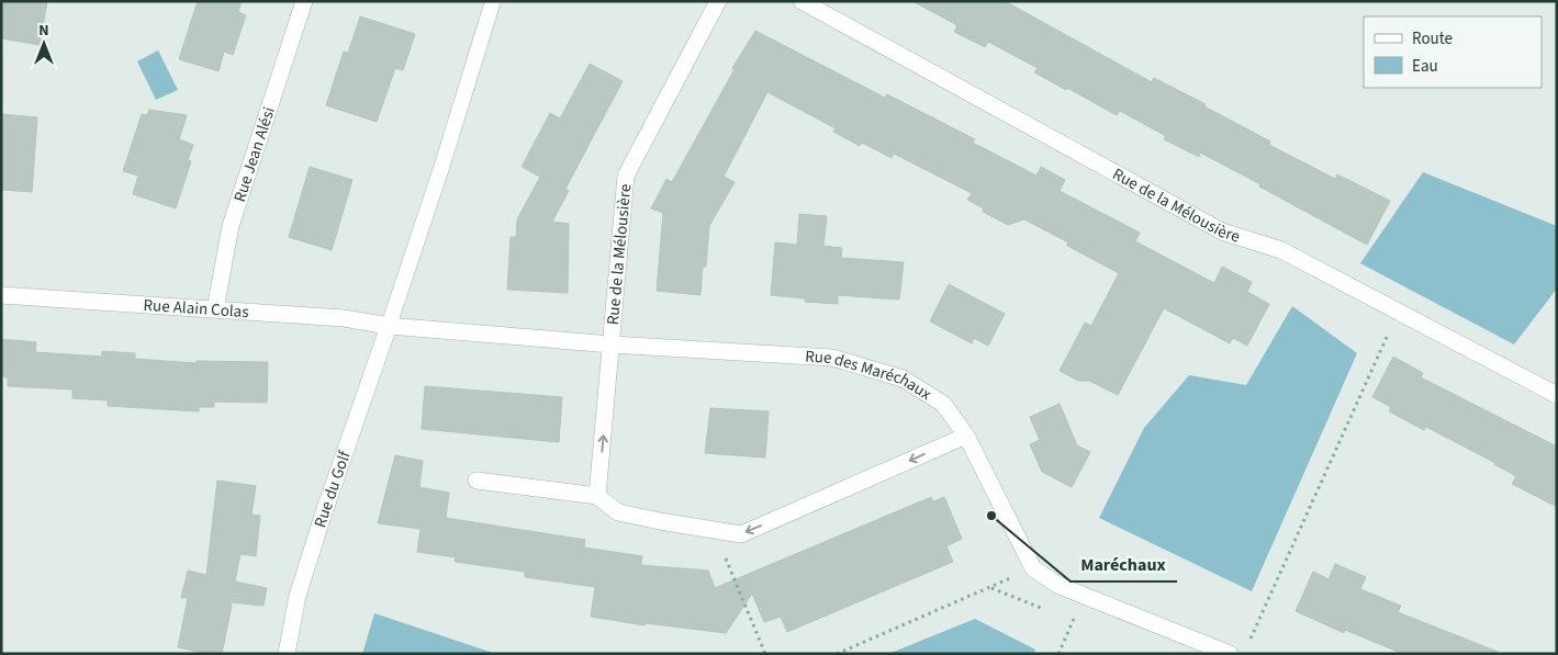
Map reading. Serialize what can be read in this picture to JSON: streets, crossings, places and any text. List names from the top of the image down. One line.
{"streets":{"street":["Rue Jean Alési","Rue de la Mélousière","Rue Alain Colas","Rue des Maréchaux","Rue du Golf"]},"crossings":[["Rue Jean Alési","Rue Alain Colas"],["Rue de la Mélousière","Rue des Maréchaux"],["Rue Alain Colas","Rue des Maréchaux"],["Rue Alain Colas","Rue du Golf"],["Rue des Maréchaux","Rue du Golf"]],"places":["Maréchaux"],"legend":["Route","Eau"],"north":"top"}
